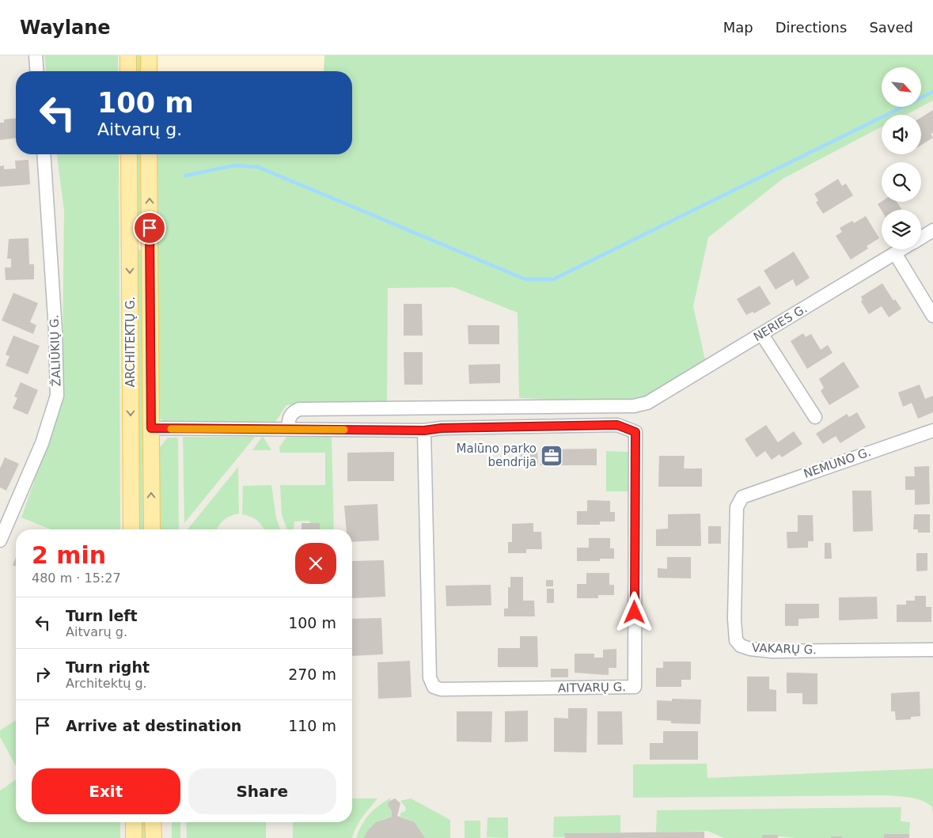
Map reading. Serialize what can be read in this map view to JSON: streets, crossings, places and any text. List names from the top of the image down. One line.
{"streets":{"main road":["ARCHITEKTŲ G."],"street":["NERIES G.","ŽALIŪKIŲ G.","NEMUNO G.","VAKARŲ G.","AITVARŲ G."]},"crossings":[["NERIES G.","AITVARŲ G."],["ARCHITEKTŲ G.","AITVARŲ G."],["NEMUNO G.","VAKARŲ G."]],"places":{"office":["Malūno parko bendrija"]},"north":"bottom right","page":{"header":"Waylane","nav":["Map","Directions","Saved"],"turn":["100 m","Aitvarų g."],"heading":["2 min","480 m · 15:27"],"list":[{"name":"Turn left","note":"Aitvarų g.","value":"100 m"},{"name":"Turn right","note":"Architektų g.","value":"270 m"},{"name":"Arrive at destination","value":"110 m"}],"buttons":["Exit","Share"]}}
